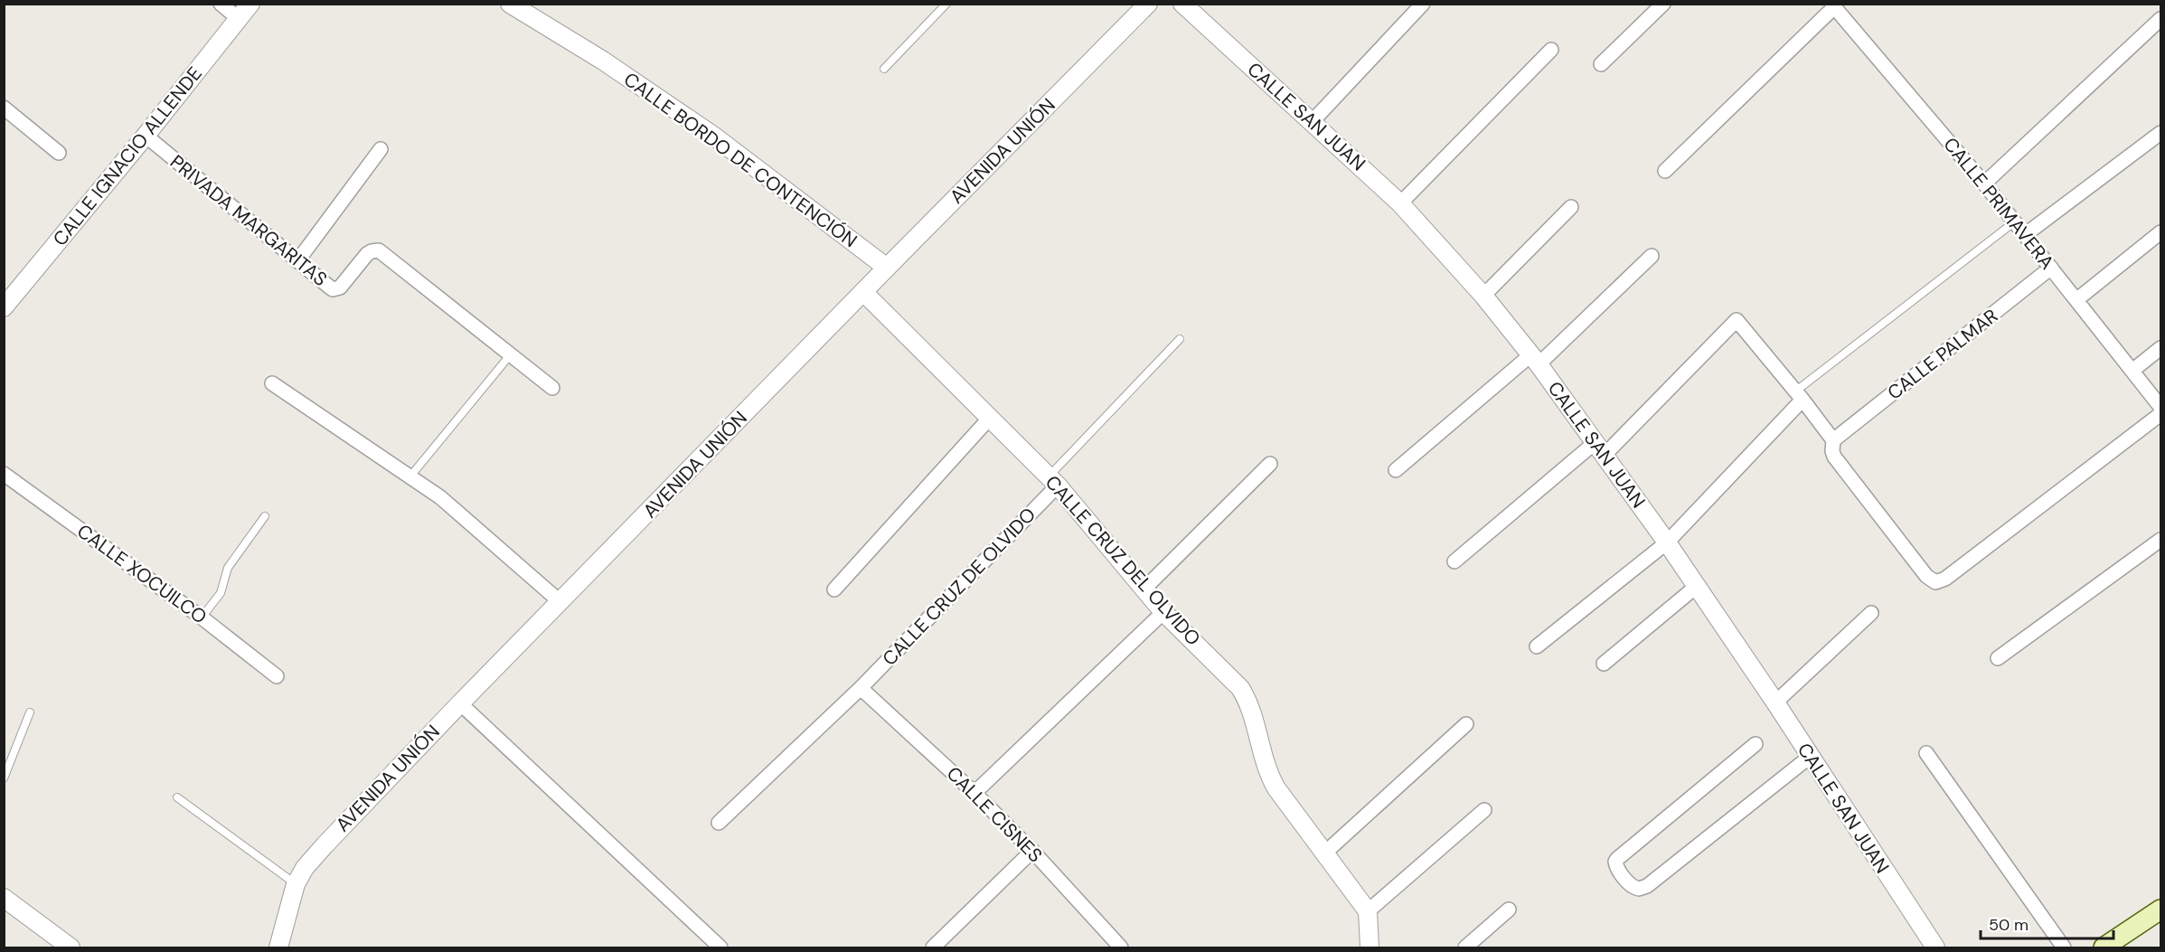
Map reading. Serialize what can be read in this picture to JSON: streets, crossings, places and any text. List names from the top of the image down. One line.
{"streets":{"street":["CALLE SAN JUAN","AVENIDA UNIÓN","CALLE IGNACIO ALLENDE","CALLE BORDO DE CONTENCIÓN","CALLE PRIMAVERA","PRIVADA MARGARITAS","CALLE PALMAR","CALLE CRUZ DEL OLVIDO","CALLE XOCUILCO","CALLE CRUZ DE OLVIDO","CALLE CISNES"]},"crossings":[["AVENIDA UNIÓN","CALLE BORDO DE CONTENCIÓN"],["AVENIDA UNIÓN","CALLE CRUZ DEL OLVIDO"],["CALLE IGNACIO ALLENDE","PRIVADA MARGARITAS"],["CALLE PRIMAVERA","CALLE PALMAR"],["CALLE CRUZ DEL OLVIDO","CALLE CRUZ DE OLVIDO"],["CALLE CRUZ DE OLVIDO","CALLE CISNES"]],"scale_bar":"50 m"}
